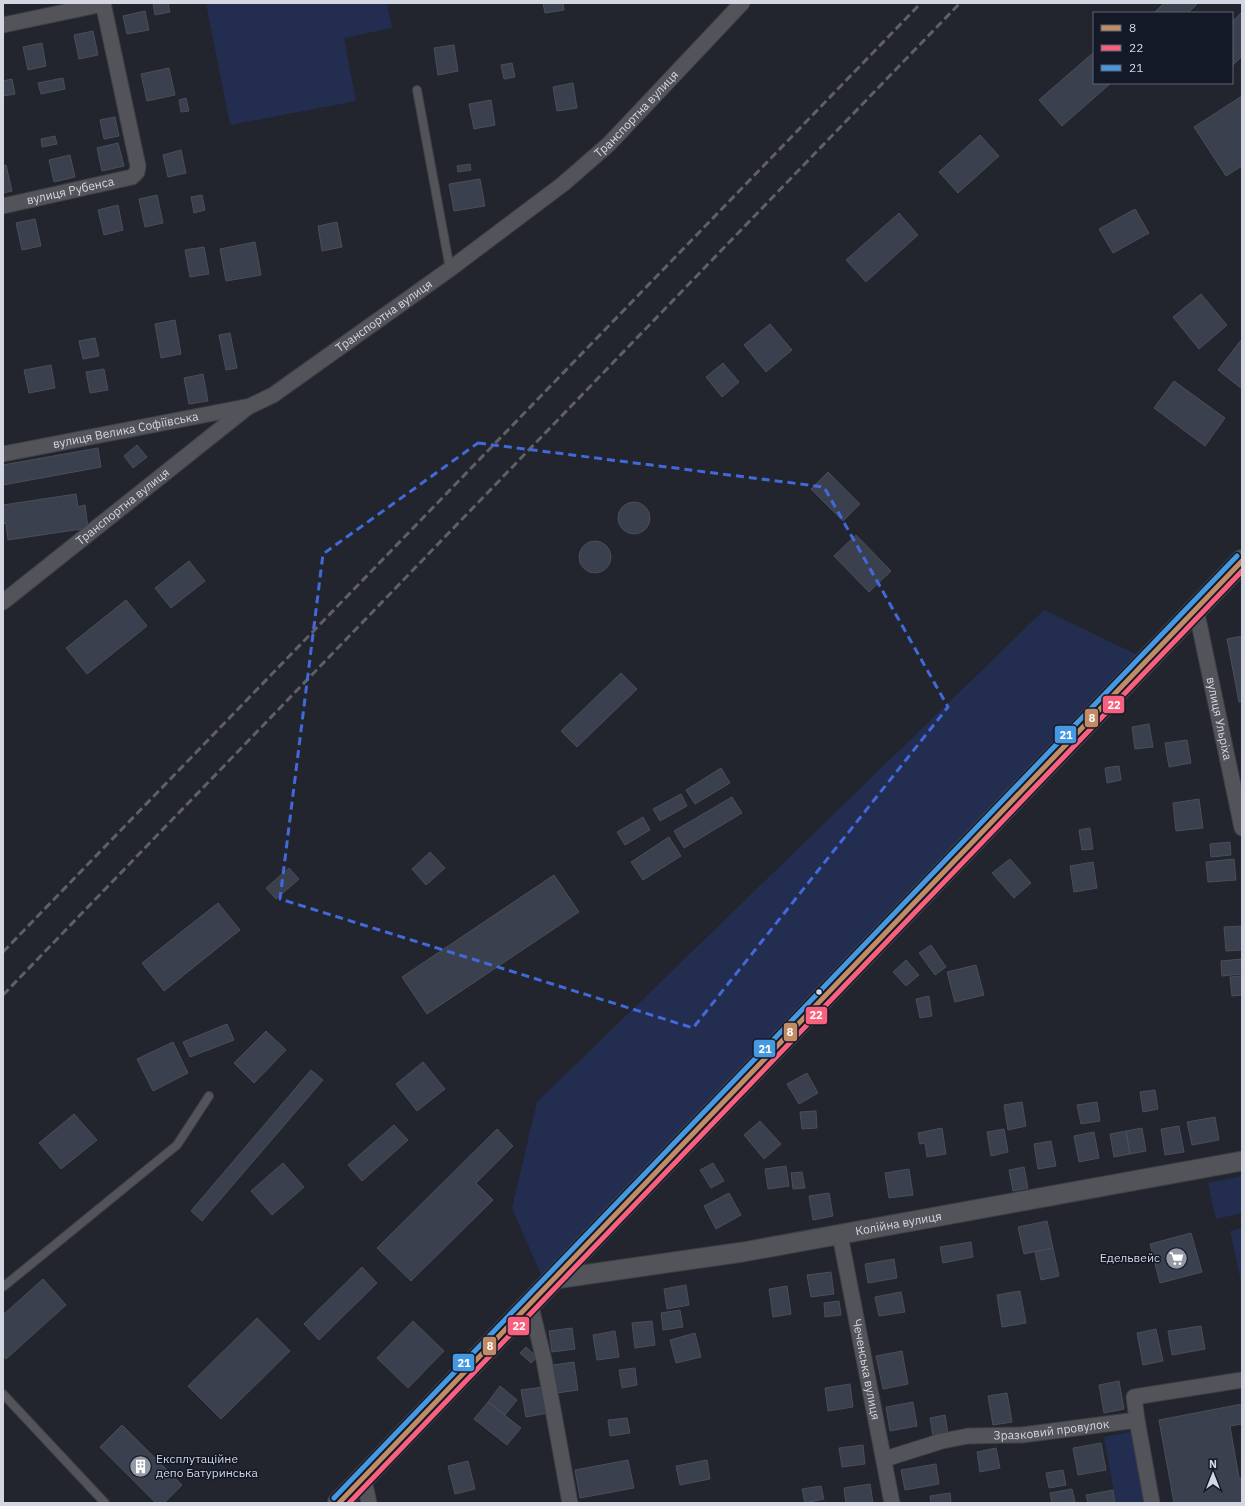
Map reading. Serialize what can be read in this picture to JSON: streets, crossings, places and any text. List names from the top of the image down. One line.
{"streets":{"street":["Транспортна вулиця","вулиця Рубенса","вулиця Велика Софіївська","вулиця Ульріха","Колійна вулиця","Чеченська вулиця","Зразковий провулок"]},"crossings":[["Транспортна вулиця","вулиця Велика Софіївська"],["Колійна вулиця","Чеченська вулиця"],["Чеченська вулиця","Зразковий провулок"]],"places":{"supermarket":["Едельвейс"],"building":["Експлутаційне депо Батуринська"]},"lines":["transit line 21","transit line 8","transit line 22"],"legend":["8","22","21"],"north":"top"}
